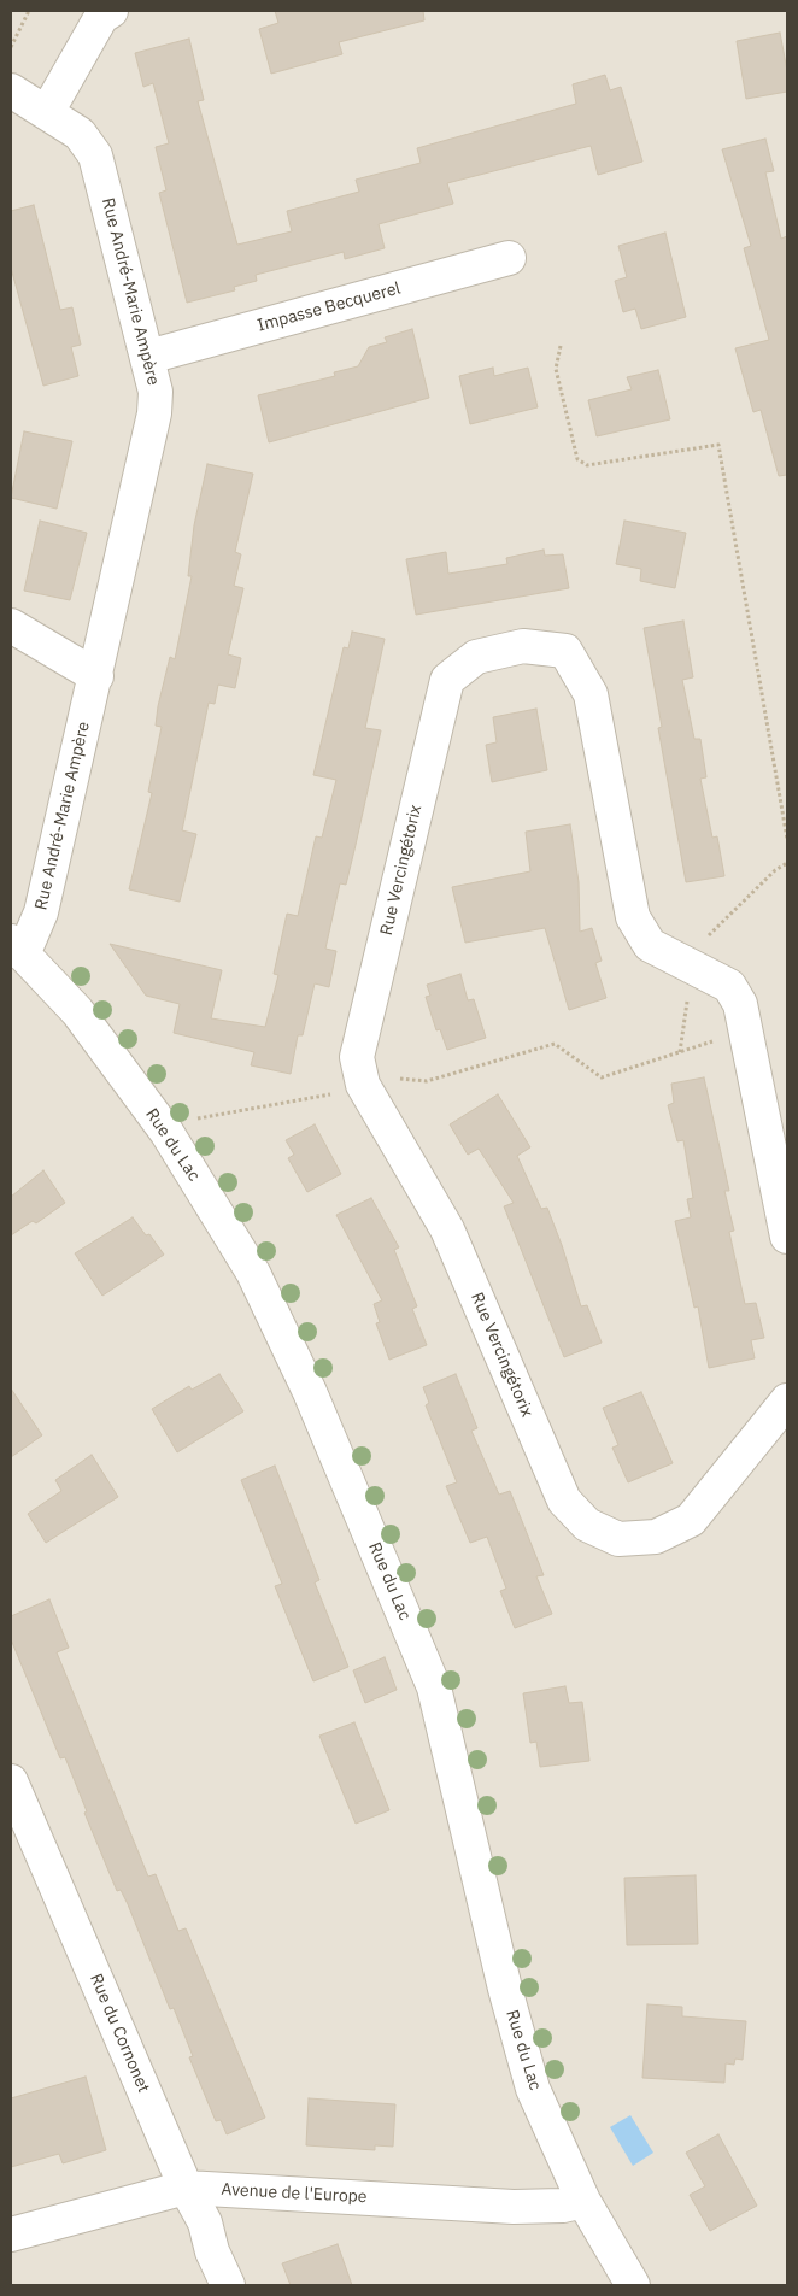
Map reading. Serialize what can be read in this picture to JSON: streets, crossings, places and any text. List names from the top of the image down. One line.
{"streets":{"street":["Rue André-Marie Ampère","Impasse Becquerel","Rue Vercingétorix","Rue du Lac","Rue du Cornonet","Avenue de l'Europe"]},"crossings":[["Rue André-Marie Ampère","Impasse Becquerel"],["Rue André-Marie Ampère","Rue du Lac"],["Rue du Lac","Avenue de l'Europe"],["Rue du Cornonet","Avenue de l'Europe"]]}
